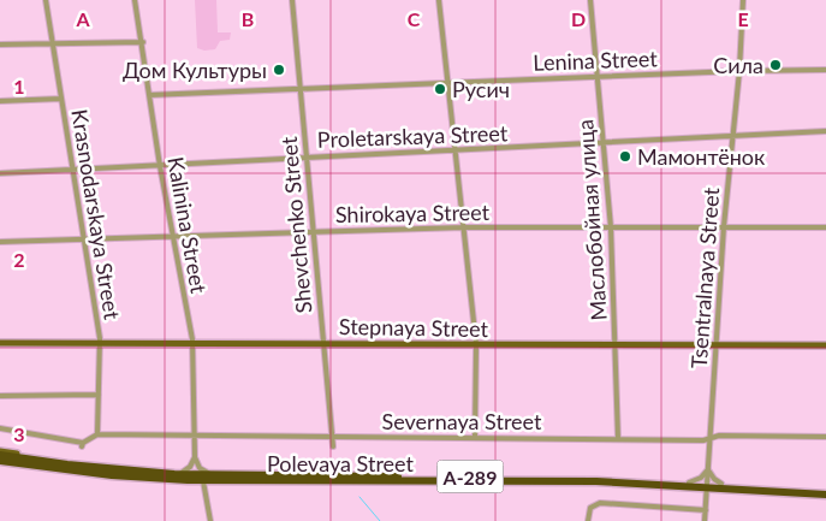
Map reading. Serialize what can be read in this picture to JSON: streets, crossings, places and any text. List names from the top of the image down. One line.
{"streets":{"highway":["Polevaya Street","А-289"],"main road":["Stepnaya Street"],"street":["Lenina Street","Proletarskaya Street","Shirokaya Street","Krasnodarskaya Street","Маслобойная улица","Kalinina Street","Shevchenko Street","Tsentralnaya Street","Severnaya Street"]},"crossings":[["Lenina Street","Маслобойная улица"],["Lenina Street","Kalinina Street"],["Lenina Street","Shevchenko Street"],["Lenina Street","Tsentralnaya Street"],["Proletarskaya Street","Krasnodarskaya Street"],["Proletarskaya Street","Маслобойная улица"],["Proletarskaya Street","Kalinina Street"],["Proletarskaya Street","Shevchenko Street"],["Proletarskaya Street","Tsentralnaya Street"],["Shirokaya Street","Krasnodarskaya Street"],["Shirokaya Street","Маслобойная улица"],["Shirokaya Street","Kalinina Street"],["Shirokaya Street","Shevchenko Street"],["Shirokaya Street","Tsentralnaya Street"],["Krasnodarskaya Street","Stepnaya Street"],["Krasnodarskaya Street","Severnaya Street"],["Маслобойная улица","Stepnaya Street"],["Маслобойная улица","Severnaya Street"],["Kalinina Street","Stepnaya Street"],["Kalinina Street","Severnaya Street"],["Shevchenko Street","Stepnaya Street"],["Shevchenko Street","Severnaya Street"],["Tsentralnaya Street","Stepnaya Street"],["Tsentralnaya Street","Severnaya Street"],["Tsentralnaya Street","Polevaya Street"]],"places":["Сила","Дом Культуры","Русич","Мамонтёнок"],"grid":{"columns":["A","B","C","D","E"],"rows":["1","2","3"]}}
